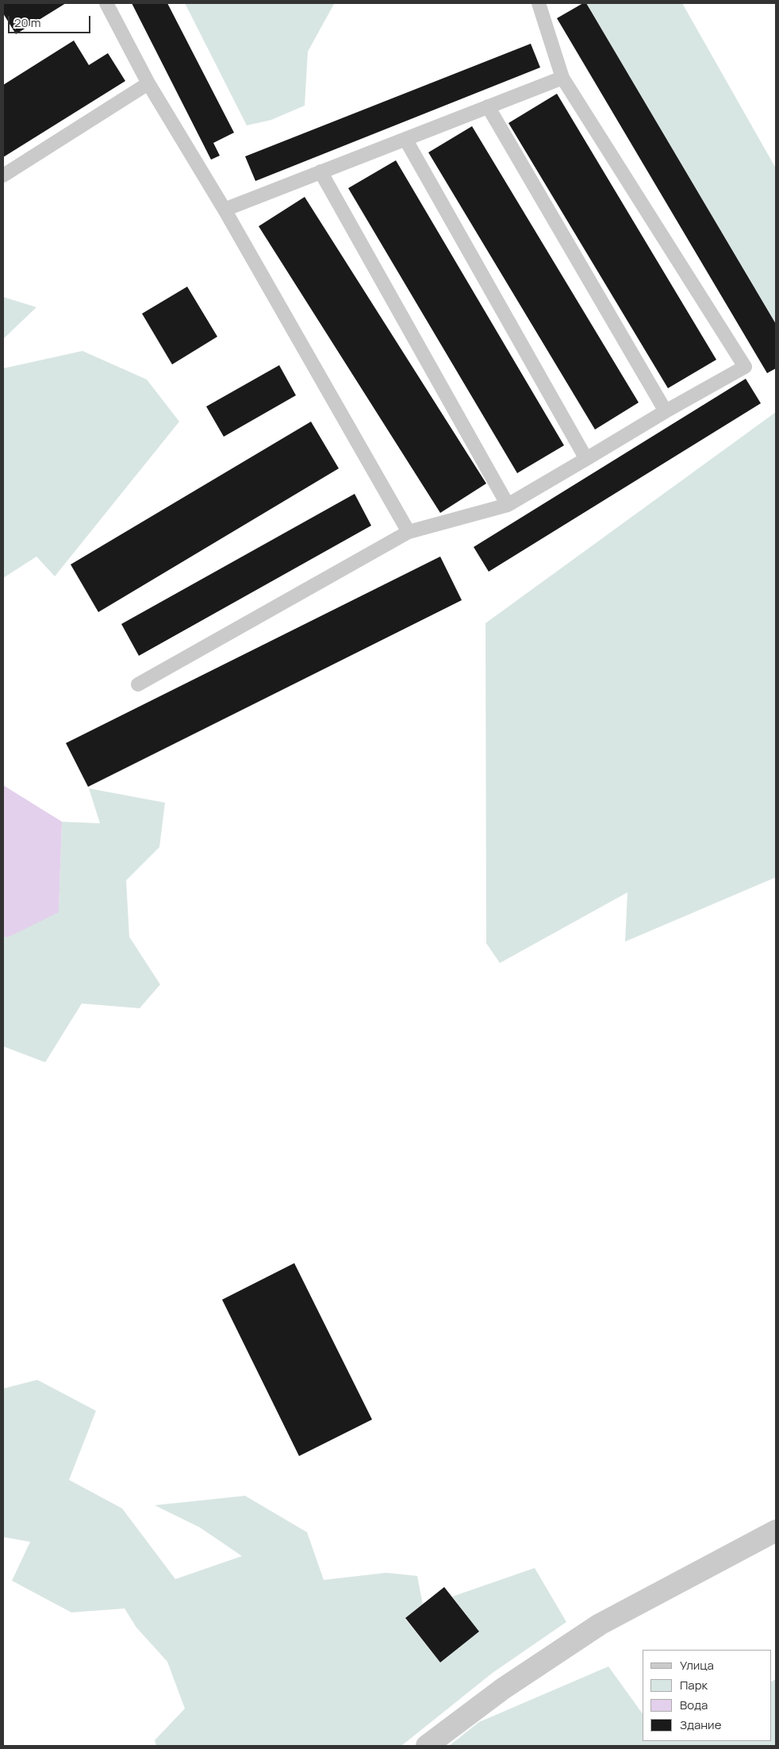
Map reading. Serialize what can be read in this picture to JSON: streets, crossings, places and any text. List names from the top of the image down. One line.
{"legend":["Улица","Парк","Вода","Здание"],"scale_bar":"20 m"}
